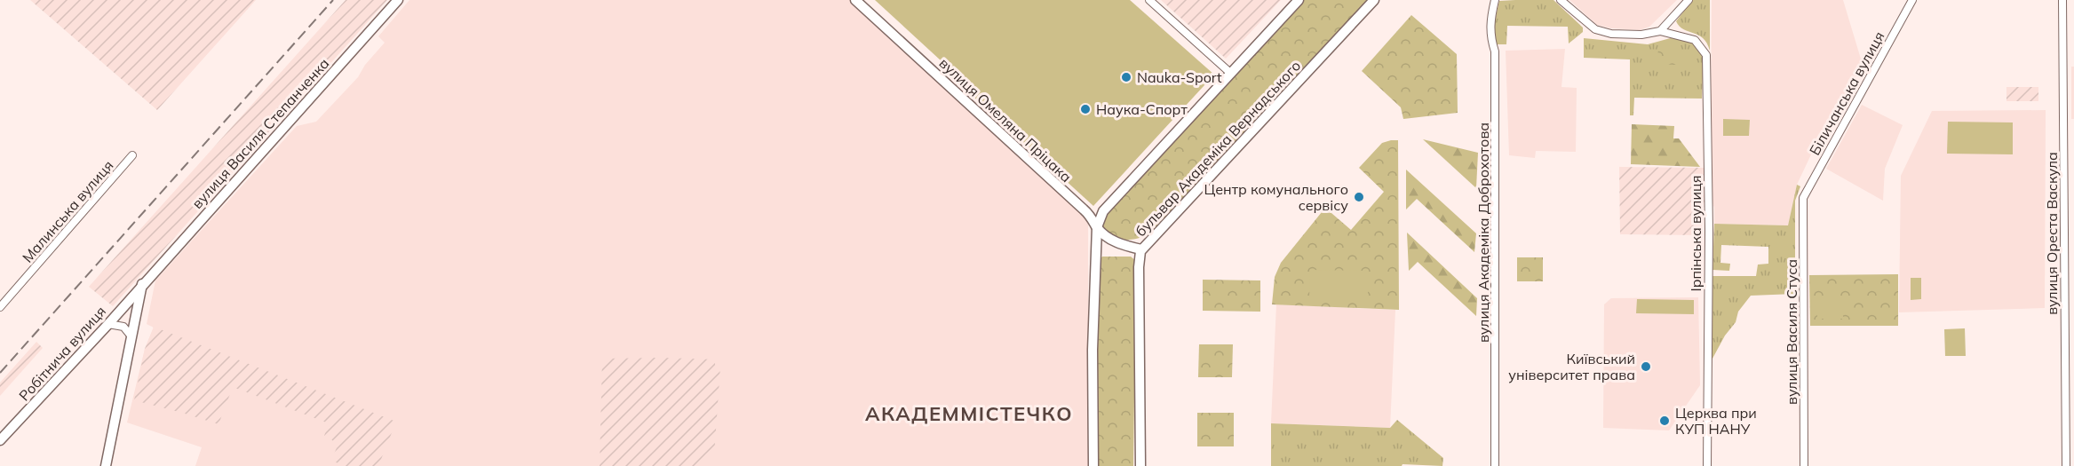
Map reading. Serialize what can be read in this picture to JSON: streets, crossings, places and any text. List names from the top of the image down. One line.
{"streets":{"street":["Біличанська вулиця","вулиця Омеляна Пріцака","вулиця Василя Степанченка","бульвар Академіка Вернадського","Малинська вулиця","вулиця Академіка Доброхотова","Ірпінська вулиця","вулиця Ореста Васкула","вулиця Василя Стуса","Робітнича вулиця"]},"crossings":[["Біличанська вулиця","вулиця Василя Стуса"],["вулиця Омеляна Пріцака","бульвар Академіка Вернадського"],["вулиця Василя Степанченка","Робітнича вулиця"]],"districts":["АКАДЕММІСТЕЧКО"],"places":["Nauka-Sport","Наука-Спорт","Центр комунального сервісу","Київський університет права","Церква при КУП НАНУ"]}
